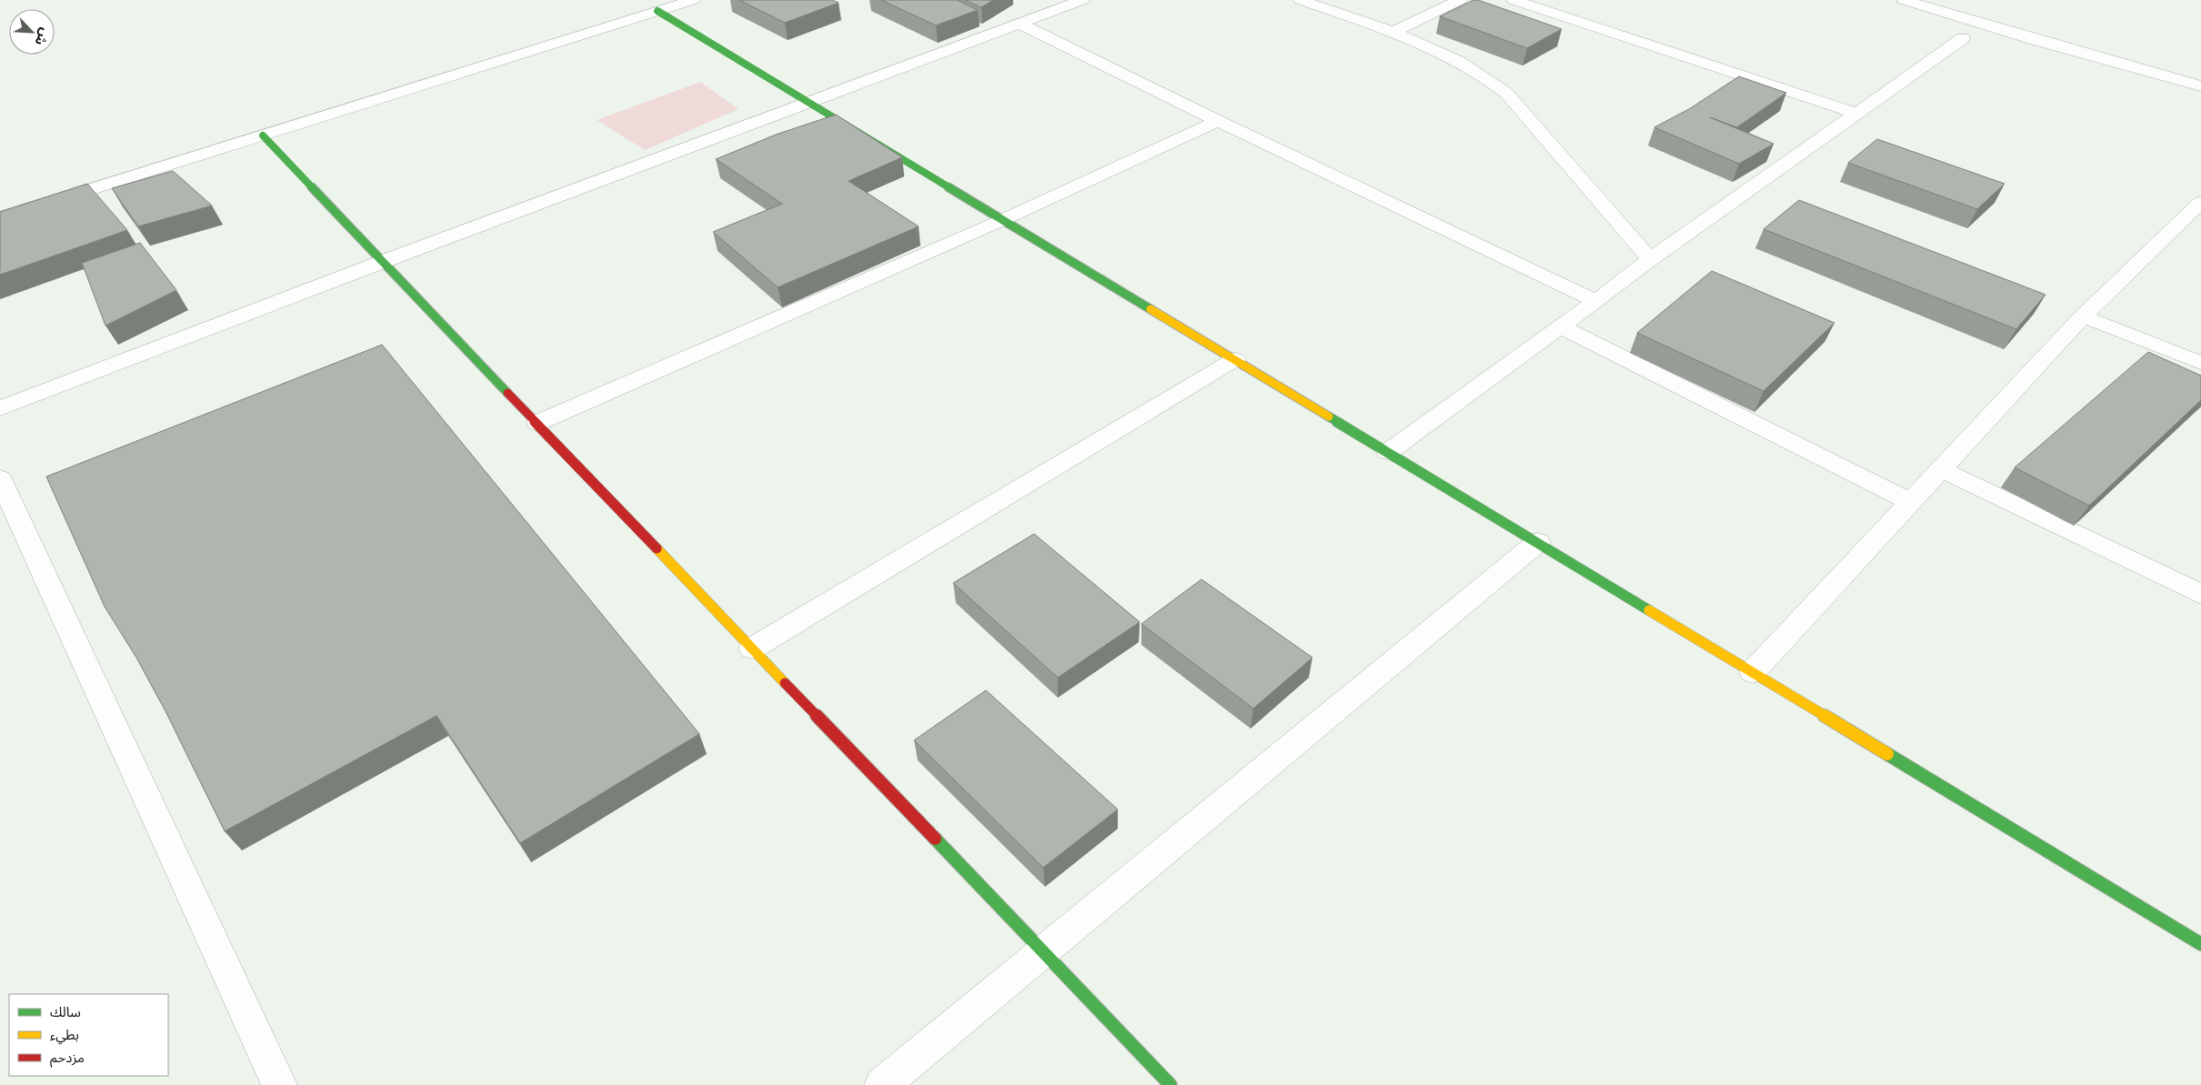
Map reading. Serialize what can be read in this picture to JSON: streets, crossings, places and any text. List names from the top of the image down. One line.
{"legend":["سالك","بطيء","مزدحم"],"north":"bottom right"}
